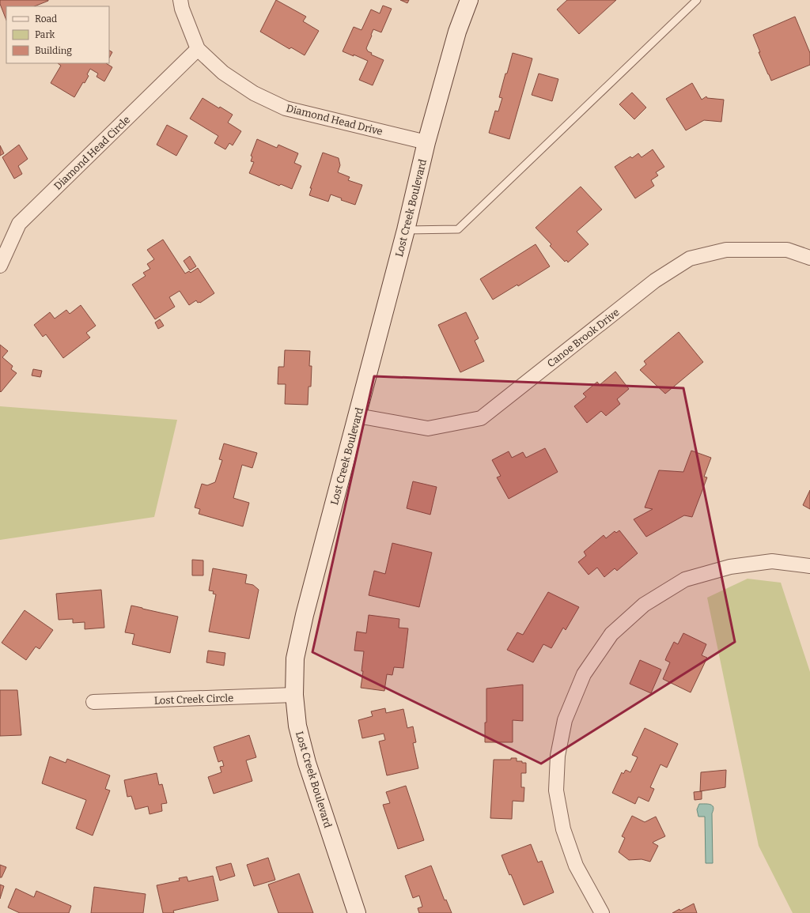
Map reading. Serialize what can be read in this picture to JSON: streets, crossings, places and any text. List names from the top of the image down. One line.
{"streets":{"street":["Diamond Head Drive","Diamond Head Circle","Lost Creek Boulevard","Canoe Brook Drive","Lost Creek Circle"]},"crossings":[["Diamond Head Drive","Diamond Head Circle"],["Diamond Head Drive","Lost Creek Boulevard"],["Lost Creek Boulevard","Canoe Brook Drive"],["Lost Creek Boulevard","Lost Creek Circle"]],"legend":["Road","Park","Building"]}
